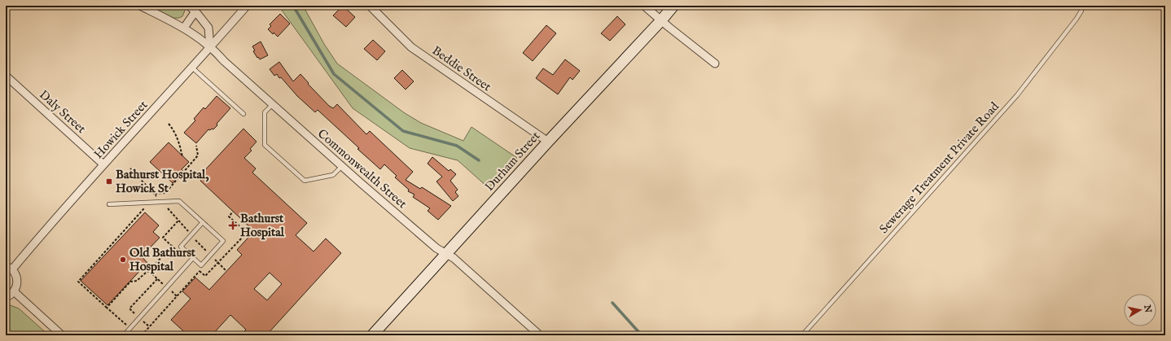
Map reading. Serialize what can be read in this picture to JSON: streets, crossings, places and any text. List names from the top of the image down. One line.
{"streets":{"main road":["Durham Street"],"street":["Beddie Street","Daly Street","Howick Street","Commonwealth Street"],"lane":["Sewerage Treatment Private Road"]},"crossings":[["Beddie Street","Durham Street"],["Daly Street","Howick Street"],["Howick Street","Commonwealth Street"],["Durham Street","Commonwealth Street"]],"places":{"transit":["Bathurst Hospital, Howick St"],"health":["Bathurst Hospital"],"other":["Old Bathurst Hospital"]},"north":"right"}
